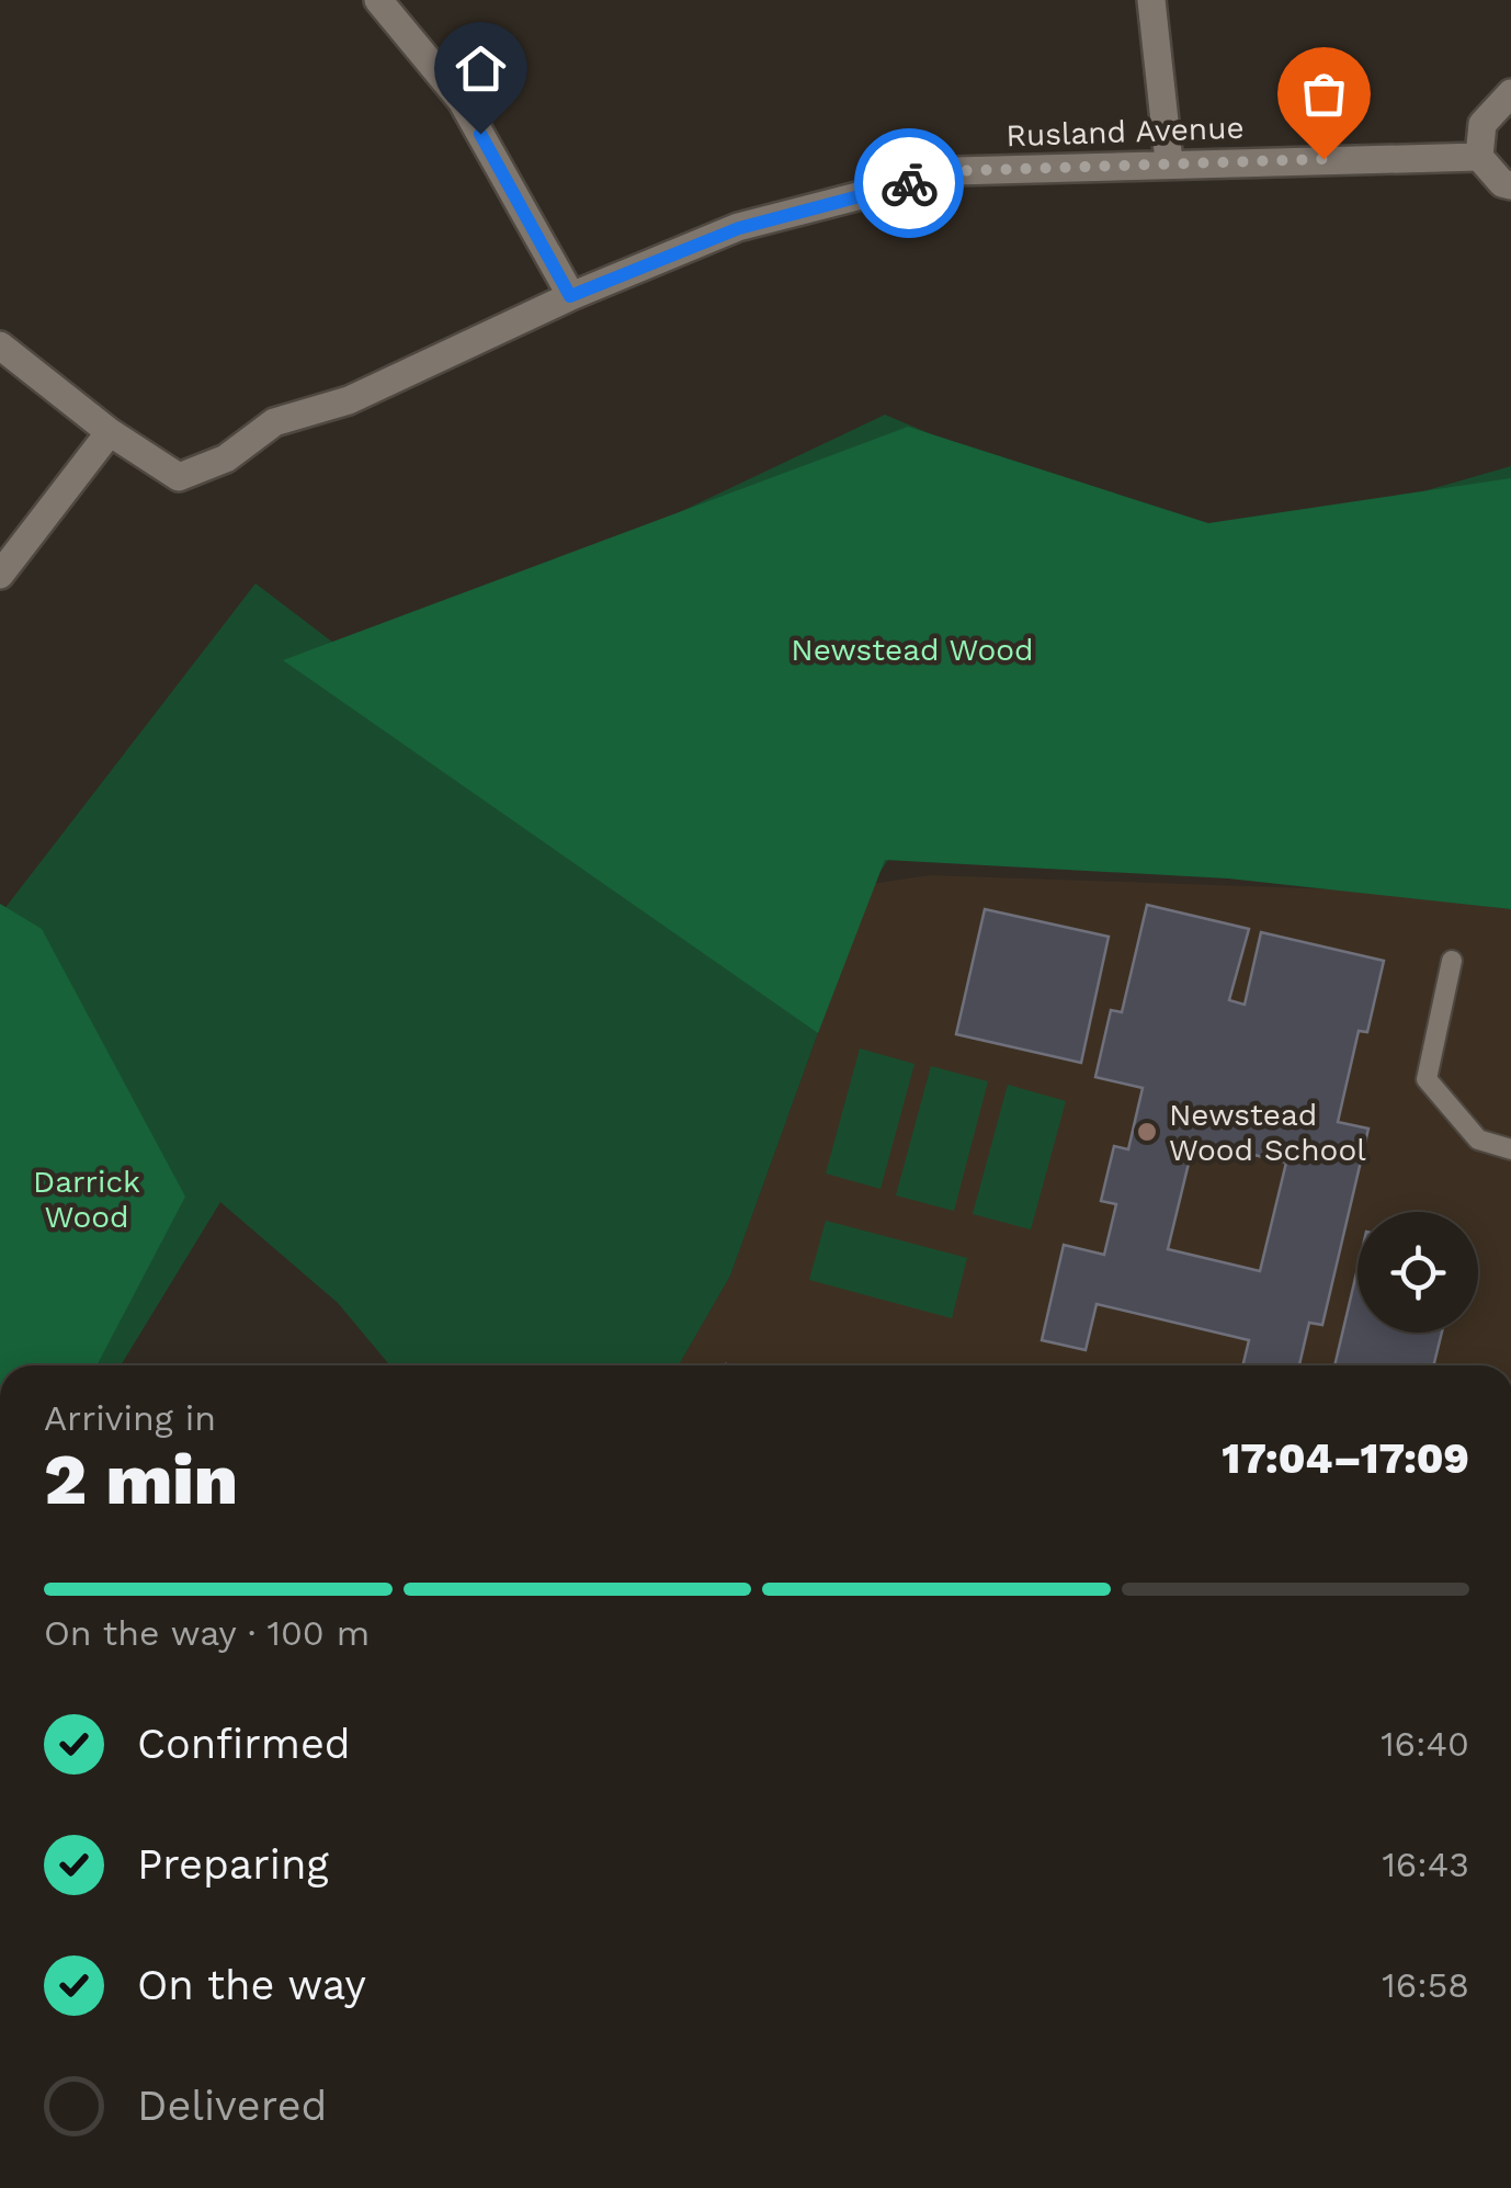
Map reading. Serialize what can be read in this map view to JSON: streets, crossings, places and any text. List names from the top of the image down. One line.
{"streets":{"street":["Rusland Avenue"]},"parks":["Newstead Wood","Darrick Wood"],"places":["Newstead Wood School"],"page":{"heading":["2 min","Arriving in","17:04–17:09"],"bar":"On the way · 100 m","list":[["Confirmed","16:40"],["Preparing","16:43"],["On the way","16:58"],"Delivered"]}}
